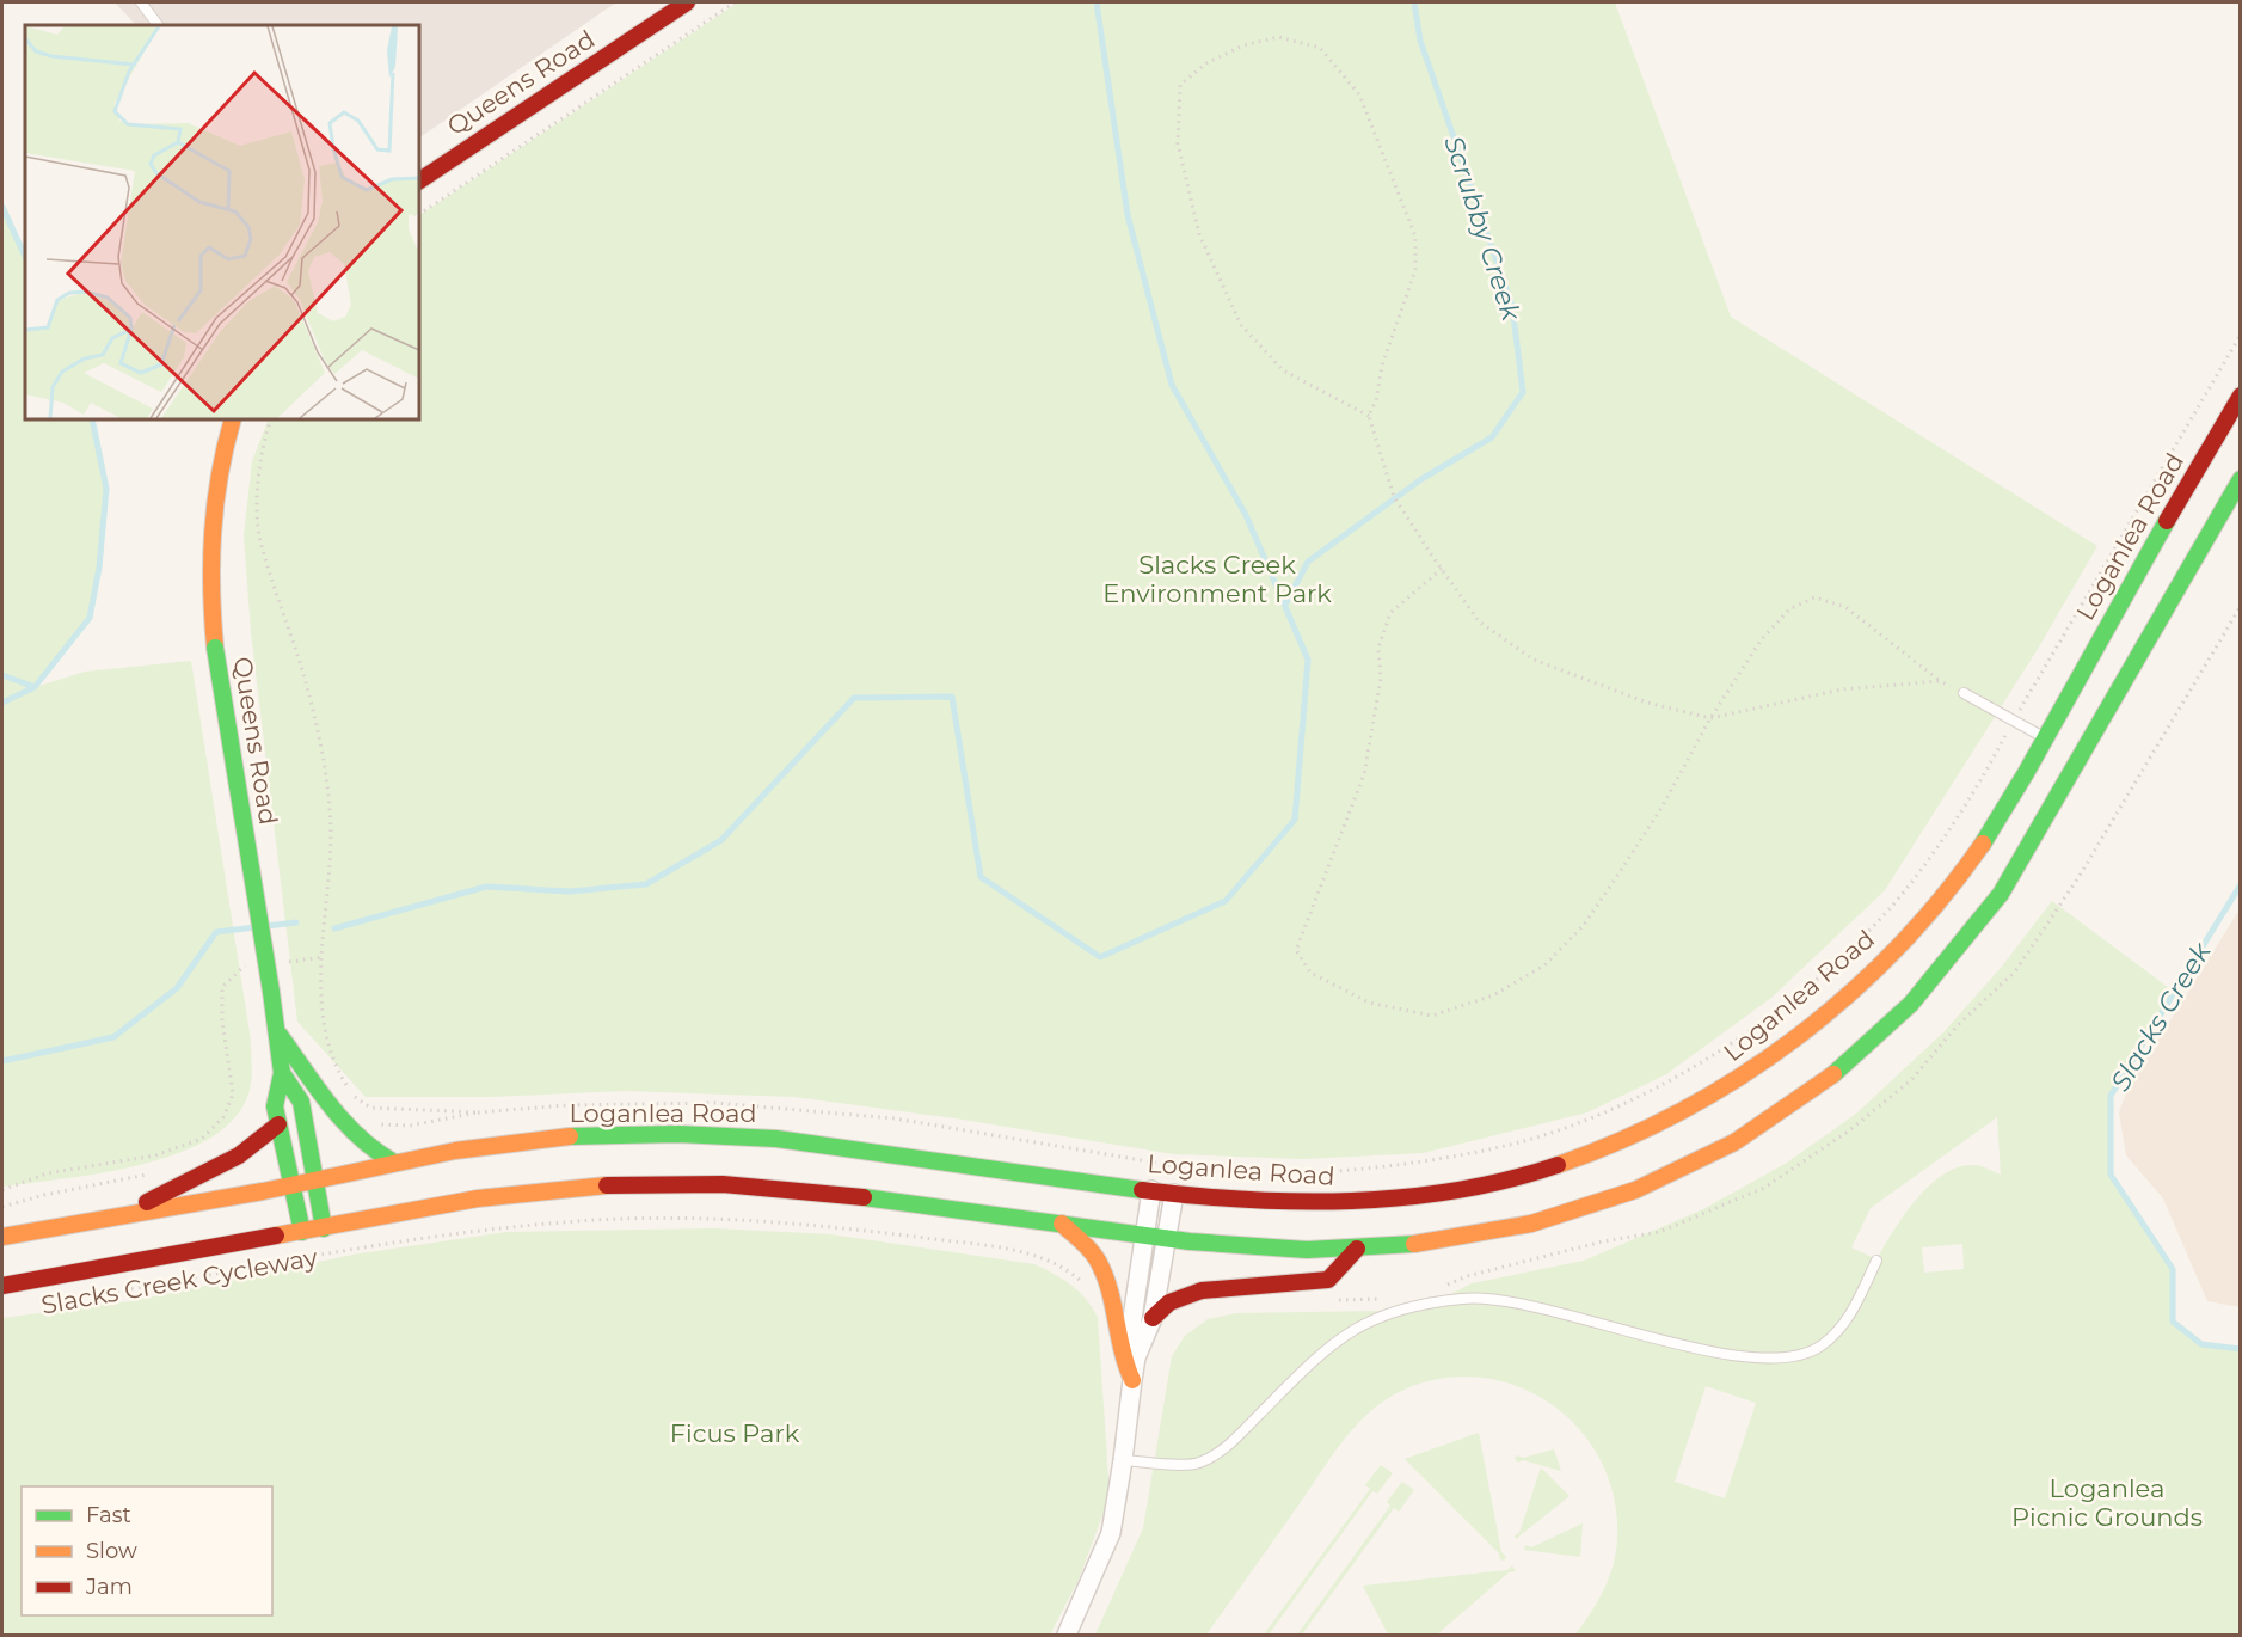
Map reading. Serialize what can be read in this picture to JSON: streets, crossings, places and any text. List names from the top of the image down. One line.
{"streets":{"main road":["Queens Road","Loganlea Road"],"path":["Slacks Creek Cycleway"]},"crossings":[["Queens Road","Loganlea Road"]],"water":["Scrubby Creek","Slacks Creek"],"parks":["Slacks Creek Environment Park","Ficus Park","Loganlea Picnic Grounds"],"legend":["Fast","Slow","Jam"]}
